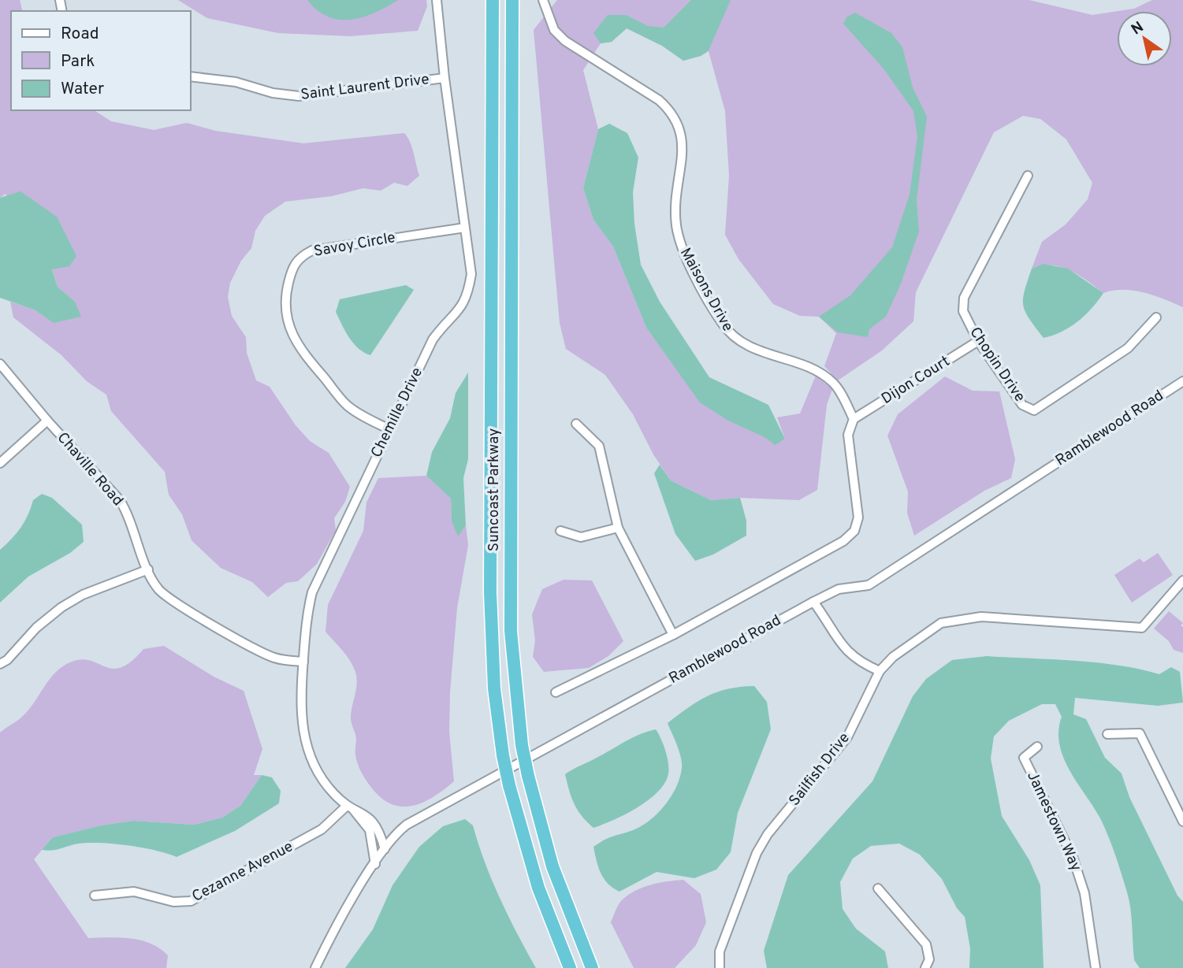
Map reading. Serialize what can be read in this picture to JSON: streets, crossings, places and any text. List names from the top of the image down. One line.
{"streets":{"highway":["Suncoast Parkway"],"street":["Saint Laurent Drive","Savoy Circle","Maisons Drive","Chopin Drive","Dijon Court","Chemille Drive","Ramblewood Road","Chaville Road","Sailfish Drive","Jamestown Way","Cezanne Avenue"]},"crossings":[["Saint Laurent Drive","Chemille Drive"],["Savoy Circle","Chemille Drive"],["Maisons Drive","Dijon Court"],["Chopin Drive","Dijon Court"],["Chemille Drive","Ramblewood Road"],["Chemille Drive","Chaville Road"],["Chemille Drive","Cezanne Avenue"]],"legend":["Road","Park","Water"],"north":"top left"}
